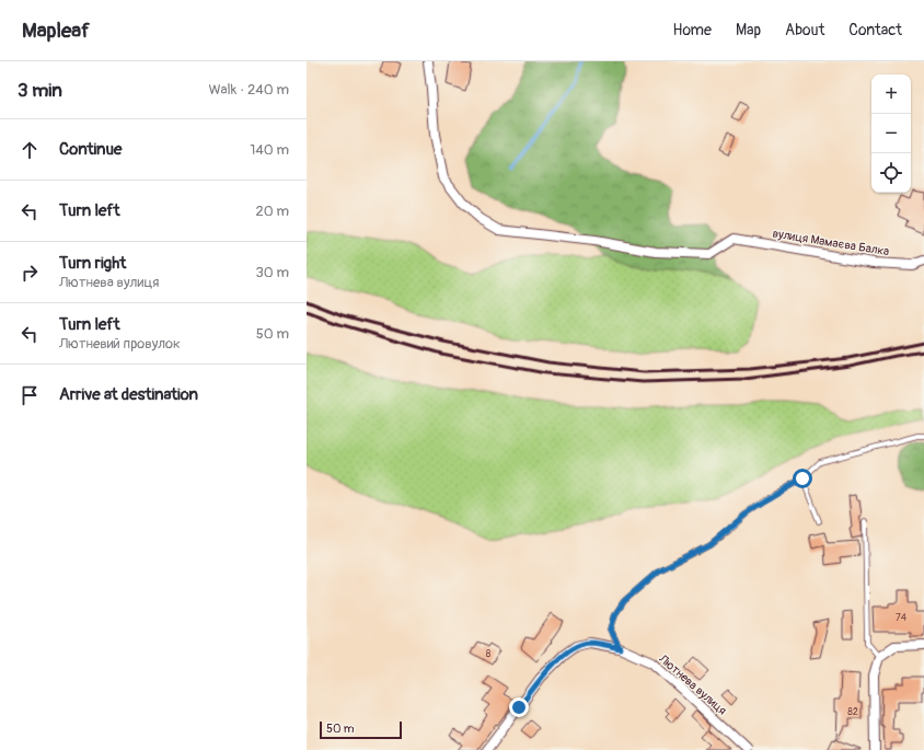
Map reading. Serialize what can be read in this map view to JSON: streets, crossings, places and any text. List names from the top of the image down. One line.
{"streets":{"street":["вулиця Мамаєва Балка","Лютнева вулиця"]},"house_numbers":["74","8","82"],"scale_bar":"50 m","page":{"header":"Mapleaf","nav":["Home","Map","About","Contact"],"heading":["3 min","Walk · 240 m"],"map_buttons":["+","−"],"list":[["Continue","140 m"],["Turn left","20 m"],["Turn right","Лютнева вулиця","30 m"],["Turn left","Лютневий провулок","50 m"],"Arrive at destination"],"scale":"50 m"}}
